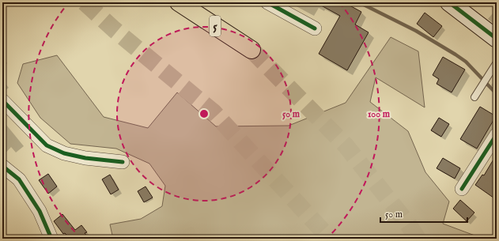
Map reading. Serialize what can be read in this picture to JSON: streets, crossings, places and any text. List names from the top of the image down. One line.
{"streets":{"highway":["5"]},"scale_bar":"50 m","rings":["50 m","100 m"]}
